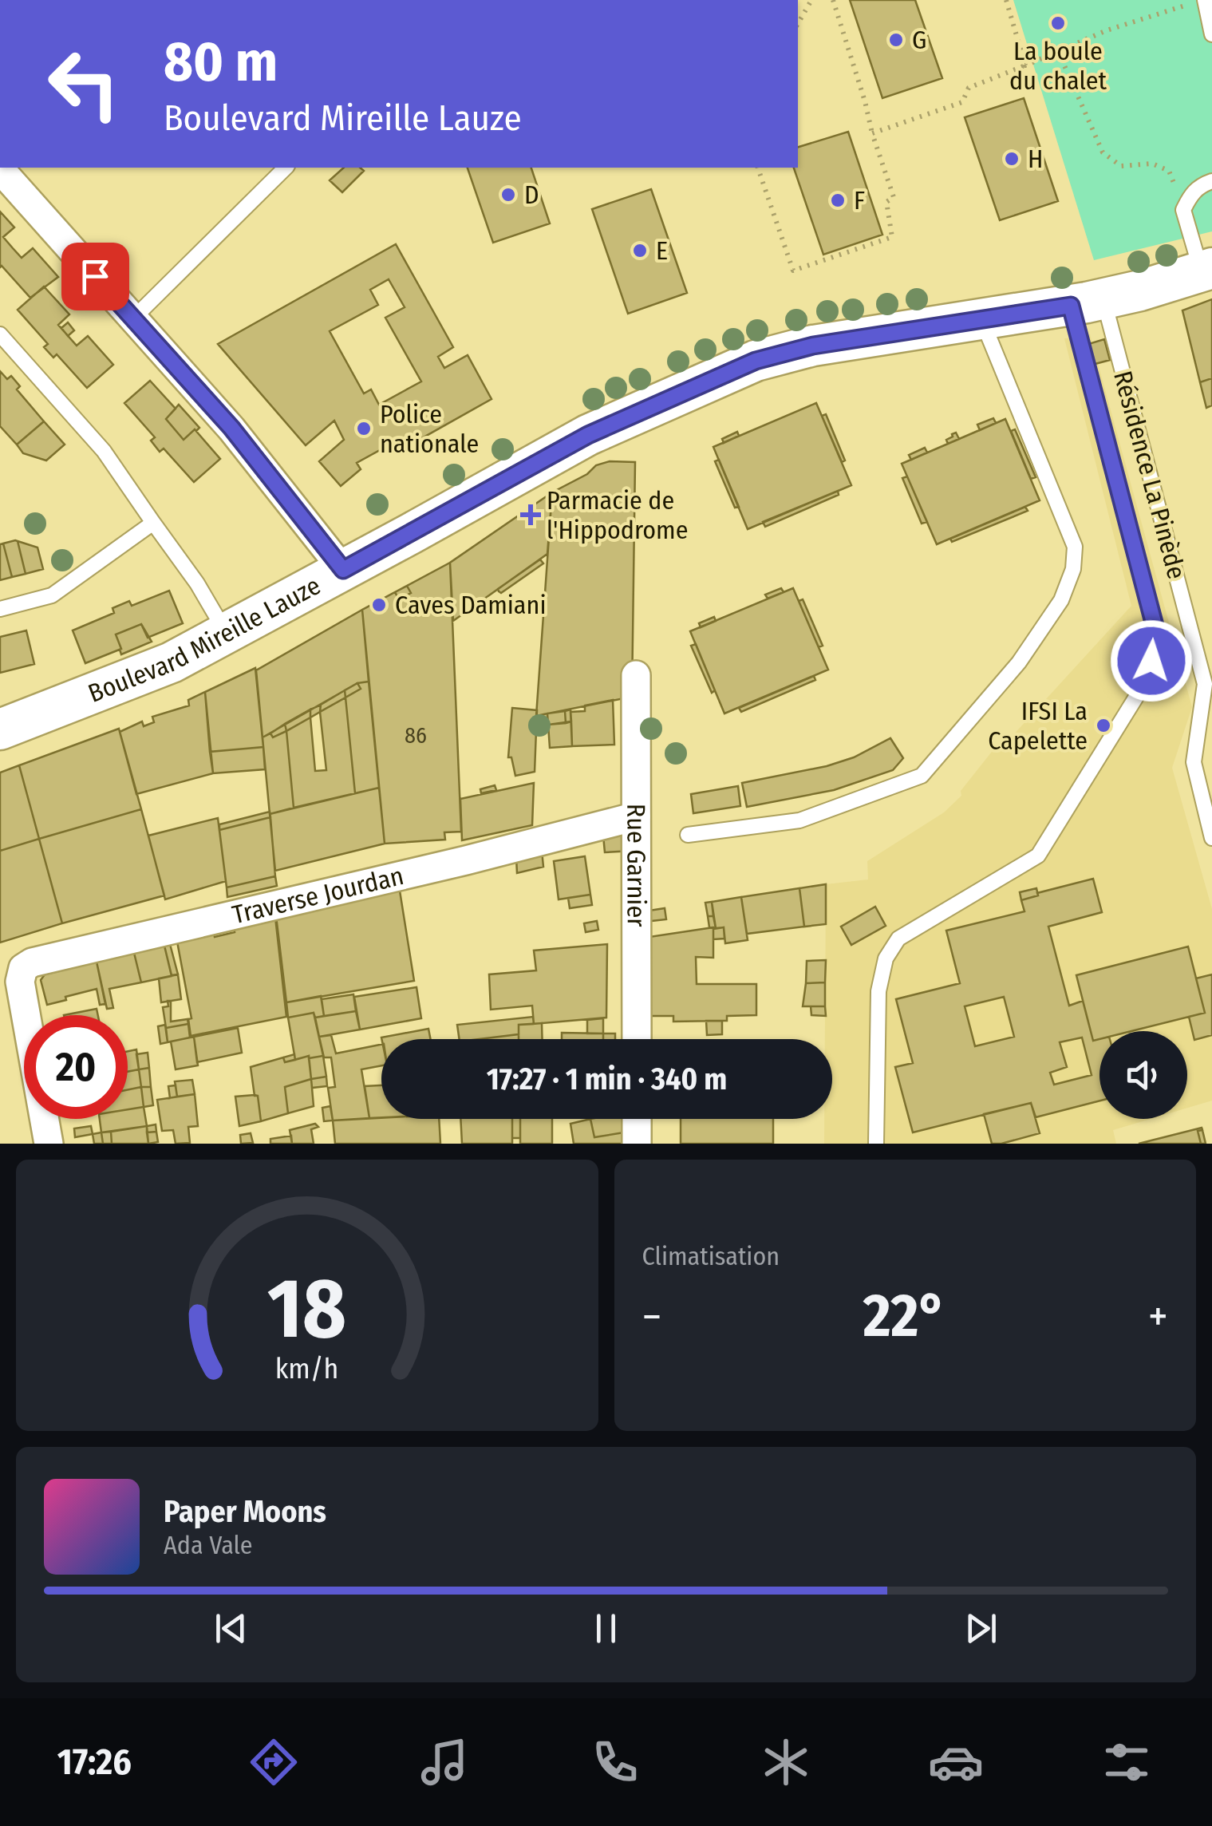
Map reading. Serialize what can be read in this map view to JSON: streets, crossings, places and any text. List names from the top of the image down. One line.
{"streets":{"street":["Boulevard Mireille Lauze","Rue Garnier","Traverse Jourdan"],"lane":["Résidence La Pinède"]},"crossings":[["Résidence La Pinède","Boulevard Mireille Lauze"],["Rue Garnier","Traverse Jourdan"]],"places":{"other":["La boule du chalet","G","H","D","F","E","Police nationale","Caves Damiani","IFSI La Capelette"],"health":["Parmacie de l'Hippodrome"]},"house_numbers":["86"],"page":{"turn":["80 m","Boulevard Mireille Lauze"],"limit":"20","trip":"17:27 · 1 min · 340 m","tile":"Climatisation","heat":["−","22°","+"],"song":["Paper Moons","Ada Vale"],"tabs":"17:26","gauge":["18","km/h"]}}
